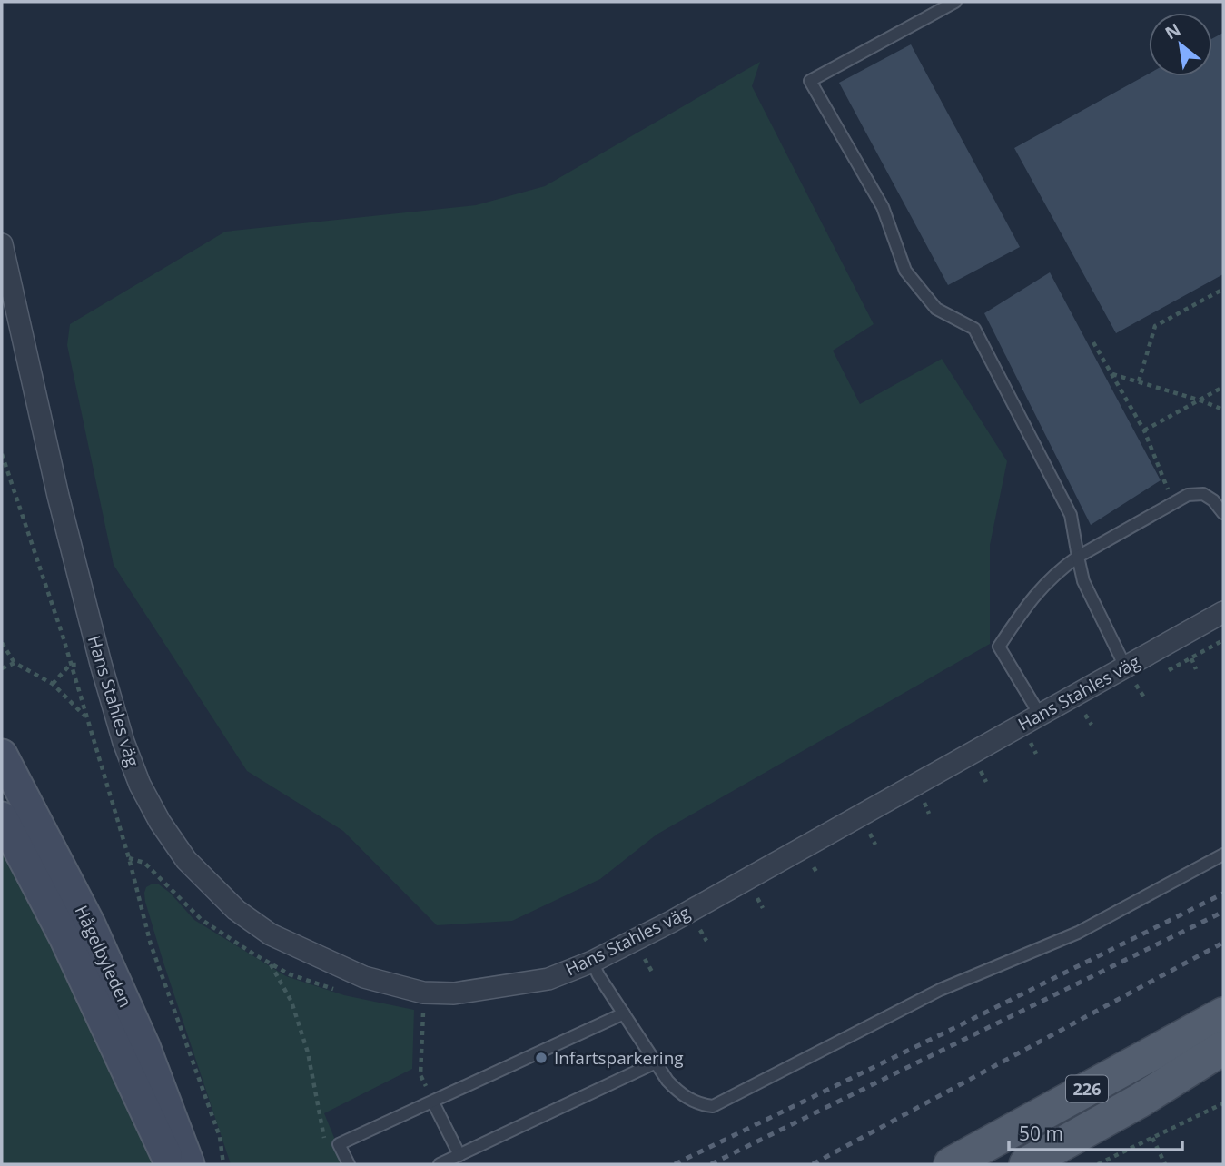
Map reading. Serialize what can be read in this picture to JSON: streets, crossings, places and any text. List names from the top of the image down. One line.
{"streets":{"main road":["Hågelbyleden","226"],"street":["Hans Stahles väg"]},"places":["Infartsparkering"],"scale_bar":"50 m","north":"top left"}
